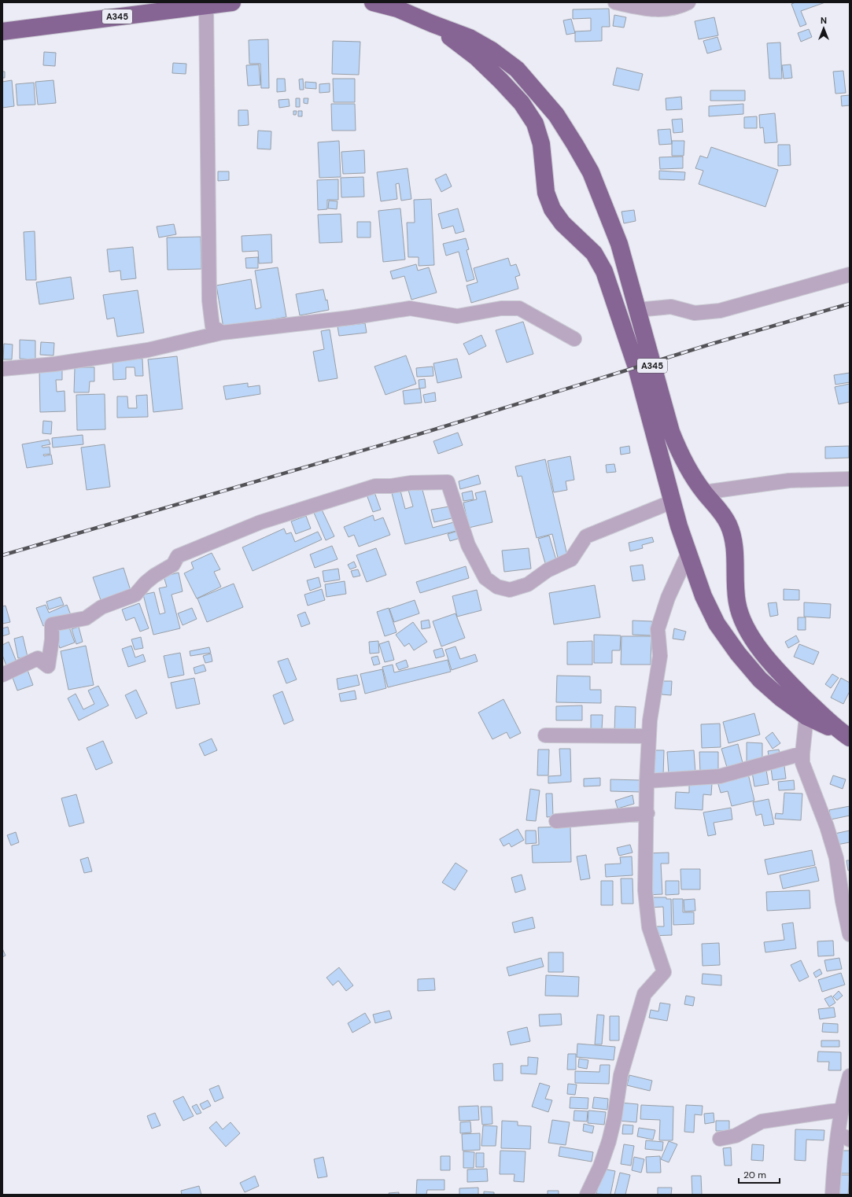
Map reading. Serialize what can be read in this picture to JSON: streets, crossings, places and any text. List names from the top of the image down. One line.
{"streets":{"highway":["A345"]},"scale_bar":"20 m","north":"top"}
